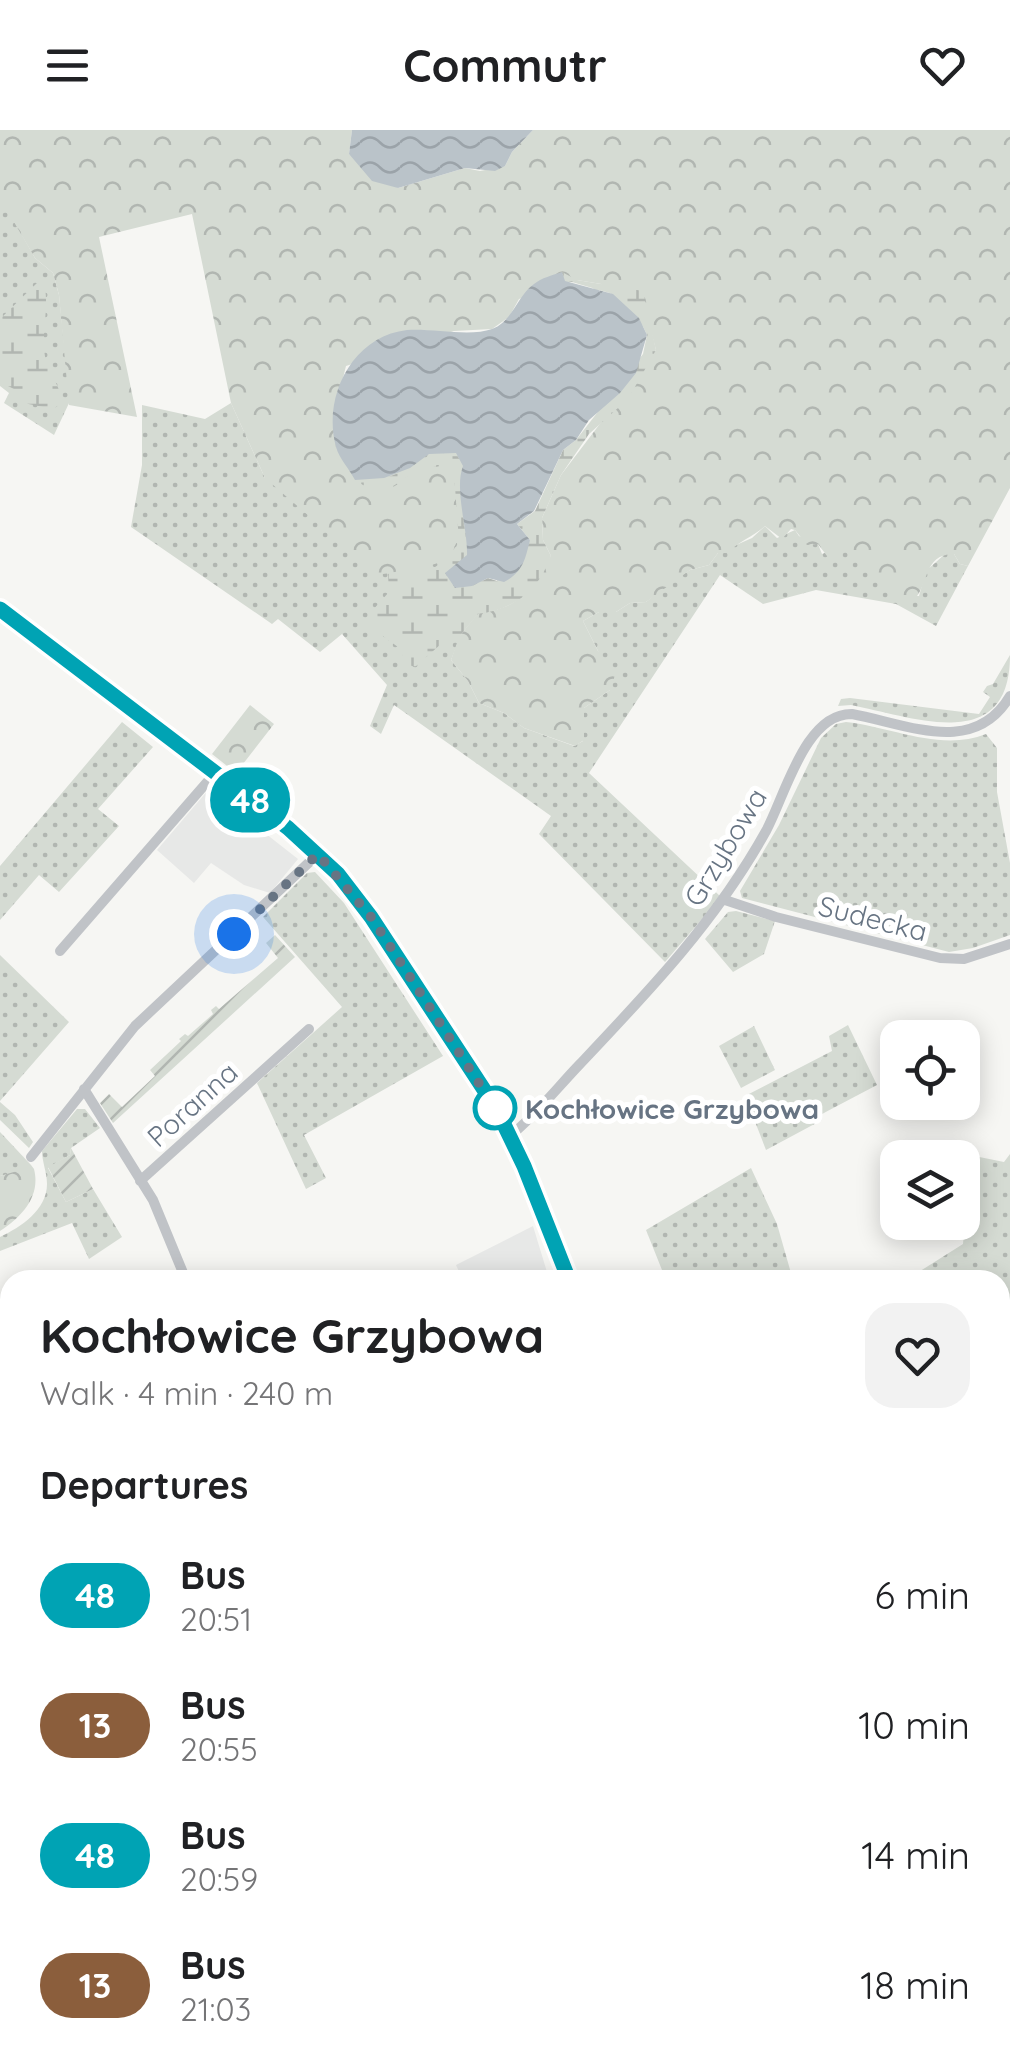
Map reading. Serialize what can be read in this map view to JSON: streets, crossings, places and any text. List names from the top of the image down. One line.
{"streets":{"street":["Grzybowa","Sudecka","Poranna"]},"crossings":[["Grzybowa","Sudecka"]],"places":["Kochłowice Grzybowa"],"lines":["bus line 48"],"page":{"header":"Commutr","on_map":"48","heading":[["Kochłowice Grzybowa","Walk · 4 min · 240 m"],"Departures"],"list":[{"mark":"48","name":"Bus","note":"20:51","value":"6 min"},{"mark":"13","name":"Bus","note":"20:55","value":"10 min"},{"mark":"48","name":"Bus","note":"20:59","value":"14 min"},{"mark":"13","name":"Bus","note":"21:03","value":"18 min"}]}}
